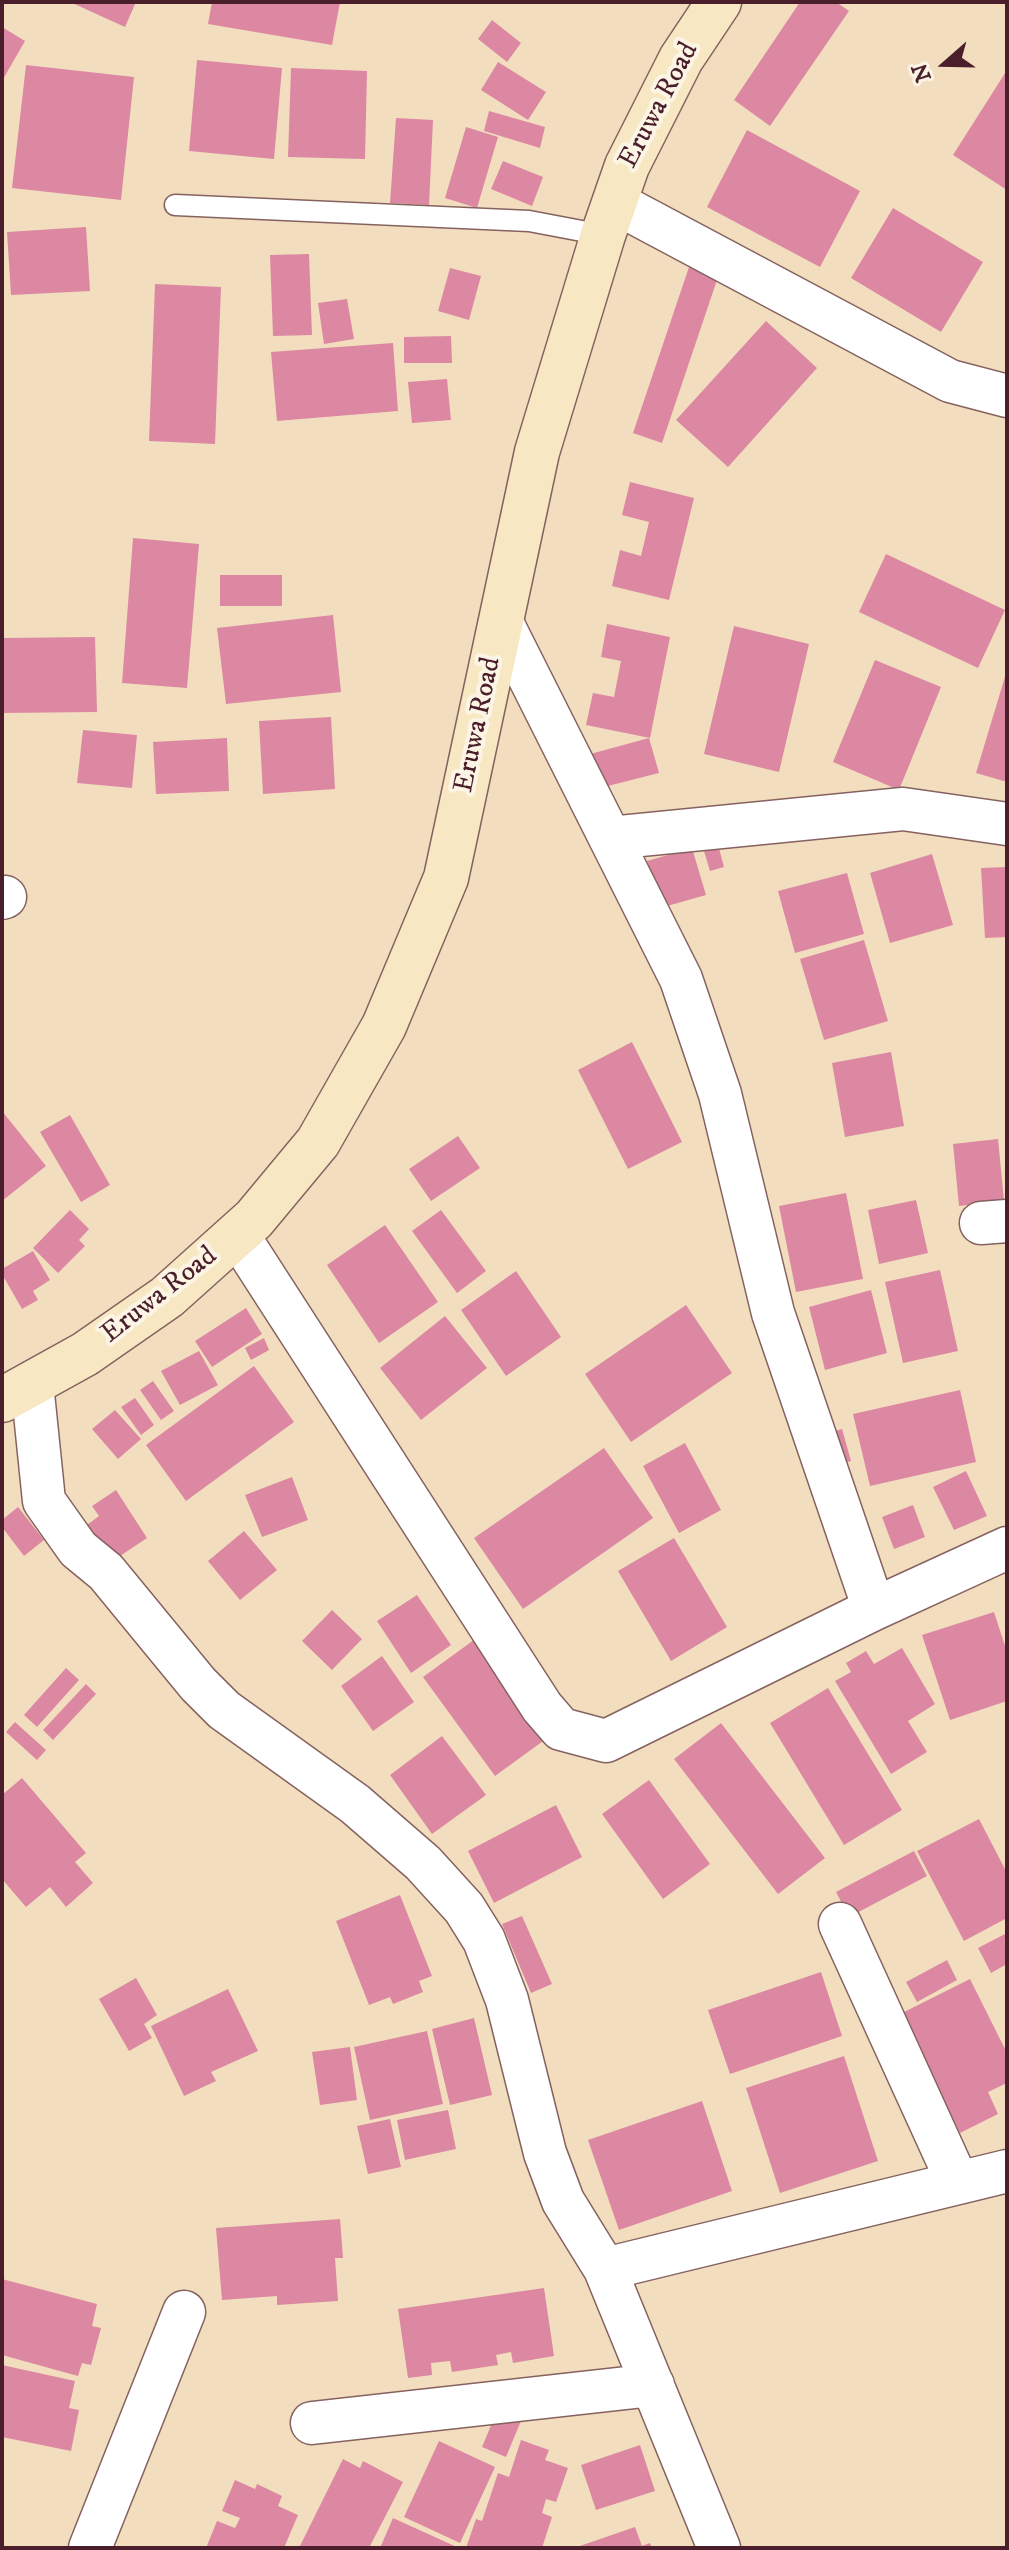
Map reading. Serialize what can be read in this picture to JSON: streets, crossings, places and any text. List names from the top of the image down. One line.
{"streets":{"main road":["Eruwa Road"]},"north":"left"}
